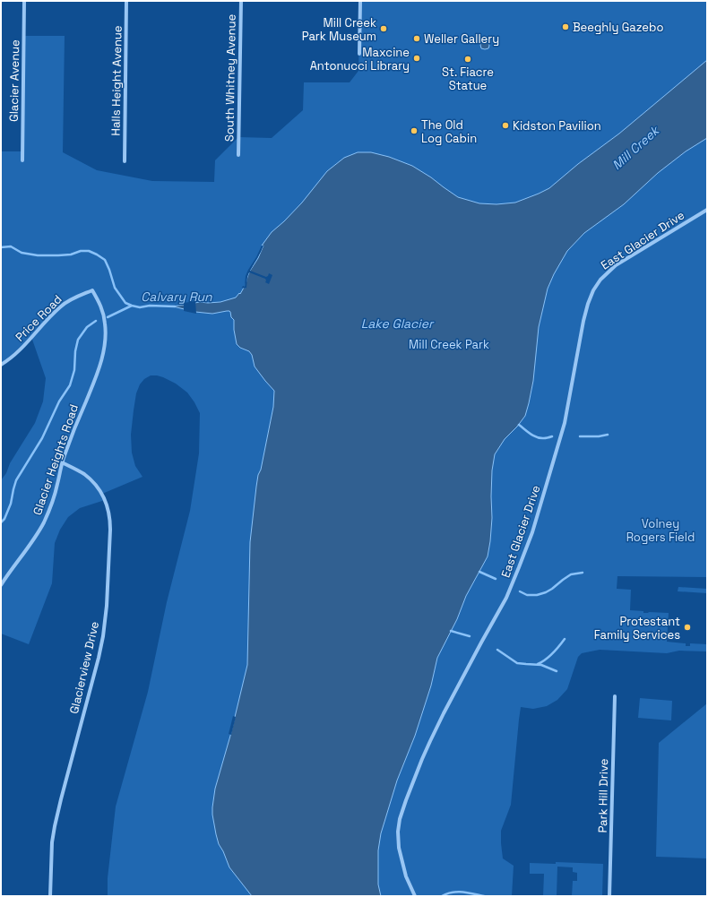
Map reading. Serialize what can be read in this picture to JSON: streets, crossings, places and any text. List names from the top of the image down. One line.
{"streets":{"street":["South Whitney Avenue","Glacier Avenue","Halls Height Avenue","East Glacier Drive","Price Road","Glacier Heights Road","Glacierview Drive","Park Hill Drive"]},"crossings":[["Price Road","Glacier Heights Road"],["Glacier Heights Road","Glacierview Drive"]],"water":["Mill Creek","Calvary Run","Lake Glacier"],"parks":["Mill Creek Park","Volney Rogers Field"],"places":["Beeghly Gazebo","Mill Creek Park Museum","Weller Gallery","Maxcine Antonucci Library","St. Fiacre Statue","Kidston Pavilion","The Old Log Cabin","Protestant Family Services"]}
